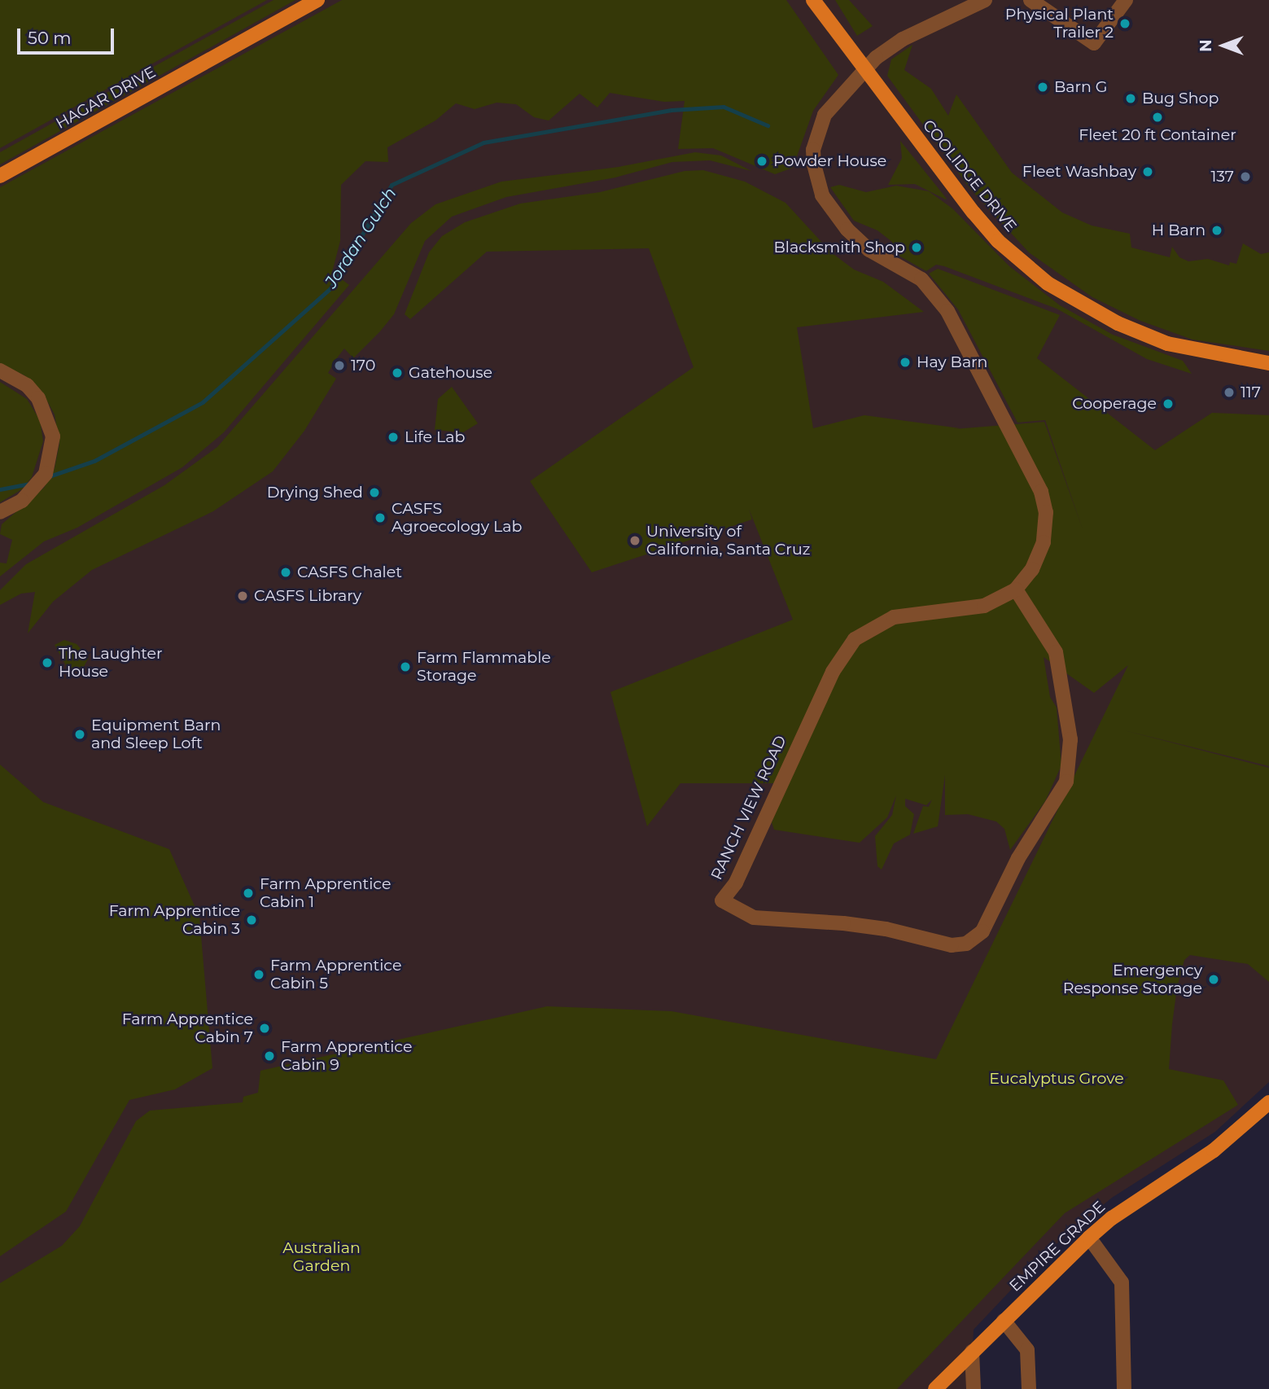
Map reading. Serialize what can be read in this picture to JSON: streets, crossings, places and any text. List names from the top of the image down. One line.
{"streets":{"main road":["HAGAR DRIVE","COOLIDGE DRIVE","EMPIRE GRADE"],"street":["RANCH VIEW ROAD"]},"crossings":[["COOLIDGE DRIVE","RANCH VIEW ROAD"]],"water":["Jordan Gulch"],"parks":["Eucalyptus Grove","Australian Garden"],"places":["Physical Plant Trailer 2","Barn G","Bug Shop","Fleet 20 ft Container","Powder House","Fleet Washbay","137","H Barn","Blacksmith Shop","Hay Barn","170","Gatehouse","117","Cooperage","Life Lab","Drying Shed","CASFS Agroecology Lab","University of California, Santa Cruz","CASFS Chalet","CASFS Library","The Laughter House","Farm Flammable Storage","Equipment Barn and Sleep Loft","Farm Apprentice Cabin 1","Farm Apprentice Cabin 3","Farm Apprentice Cabin 5","Emergency Response Storage","Farm Apprentice Cabin 7","Farm Apprentice Cabin 9"],"scale_bar":"50 m","north":"left"}
